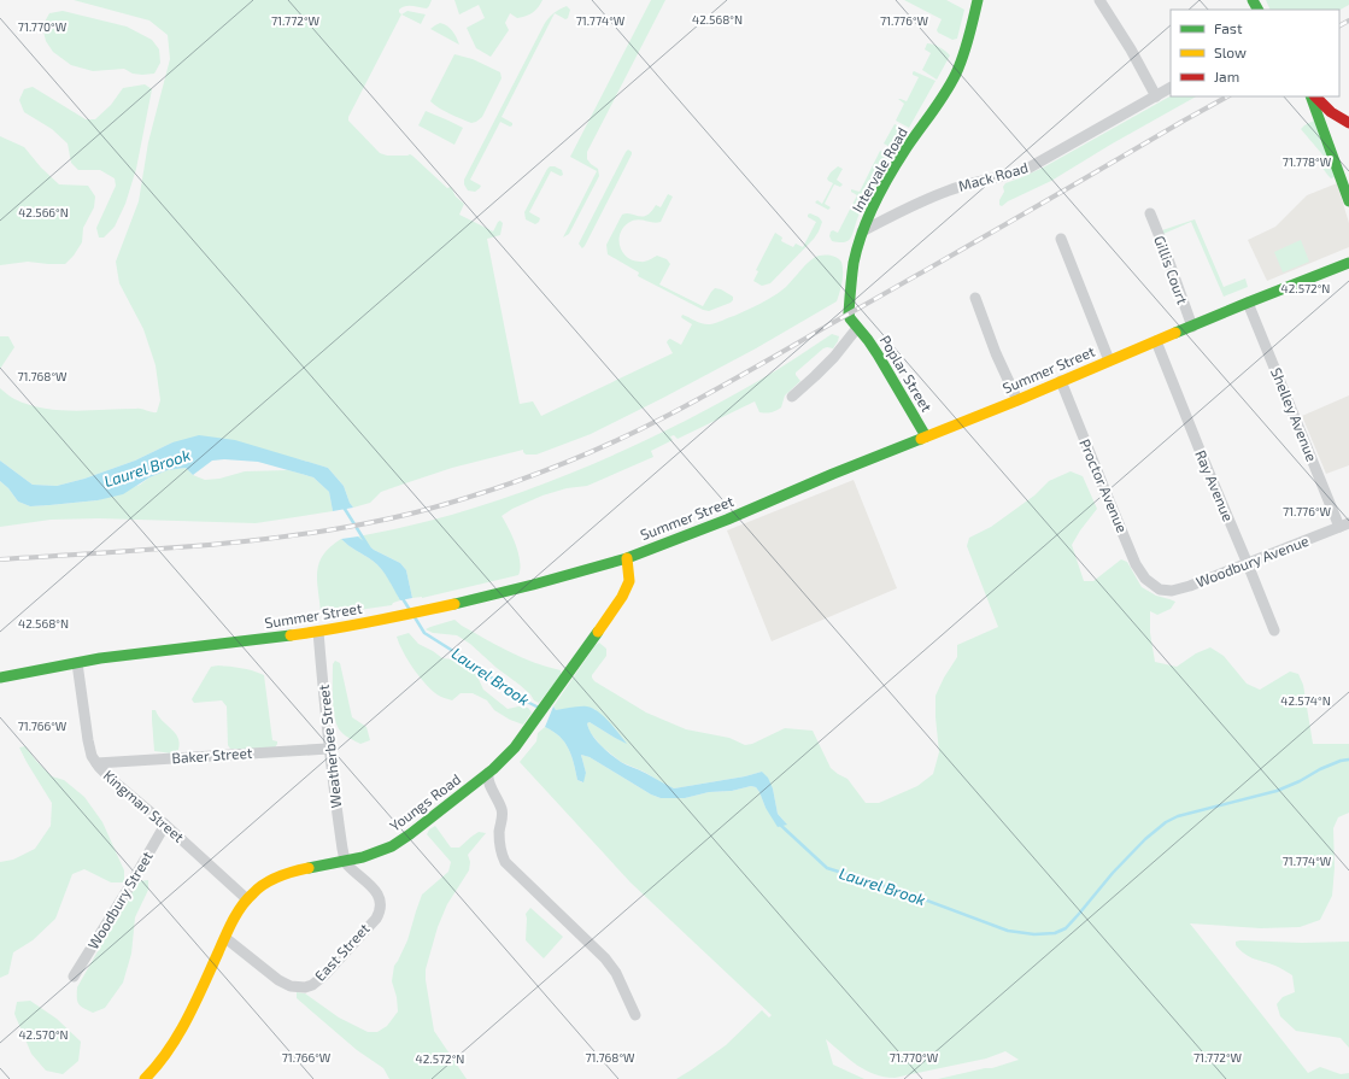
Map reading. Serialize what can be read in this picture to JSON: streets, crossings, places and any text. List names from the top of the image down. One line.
{"streets":{"main road":["Intervale Road","Summer Street","Poplar Street","Youngs Road"],"street":["Mack Road","Gillis Court","Shelley Avenue","Proctor Avenue","Ray Avenue","Woodbury Avenue","Weatherbee Street","Baker Street","Kingman Street","Woodbury Street","East Street"]},"crossings":[["Intervale Road","Mack Road"],["Intervale Road","Poplar Street"],["Gillis Court","Summer Street"],["Summer Street","Poplar Street"],["Summer Street","Shelley Avenue"],["Summer Street","Proctor Avenue"],["Summer Street","Ray Avenue"],["Summer Street","Weatherbee Street"],["Summer Street","Youngs Road"],["Summer Street","Kingman Street"],["Shelley Avenue","Woodbury Avenue"],["Proctor Avenue","Woodbury Avenue"],["Ray Avenue","Woodbury Avenue"],["Weatherbee Street","Baker Street"],["Weatherbee Street","Youngs Road"],["Weatherbee Street","Kingman Street"],["Weatherbee Street","East Street"],["Baker Street","Kingman Street"],["Youngs Road","Kingman Street"],["Youngs Road","East Street"],["Kingman Street","Woodbury Street"],["Kingman Street","East Street"]],"water":["Laurel Brook"],"legend":["Fast","Slow","Jam"],"coordinates":["42.568°N","71.774°W","71.772°W","71.776°W","71.770°W","71.778°W","42.566°N","42.572°N","71.768°W","42.574°N","71.766°W","42.570°N"]}
